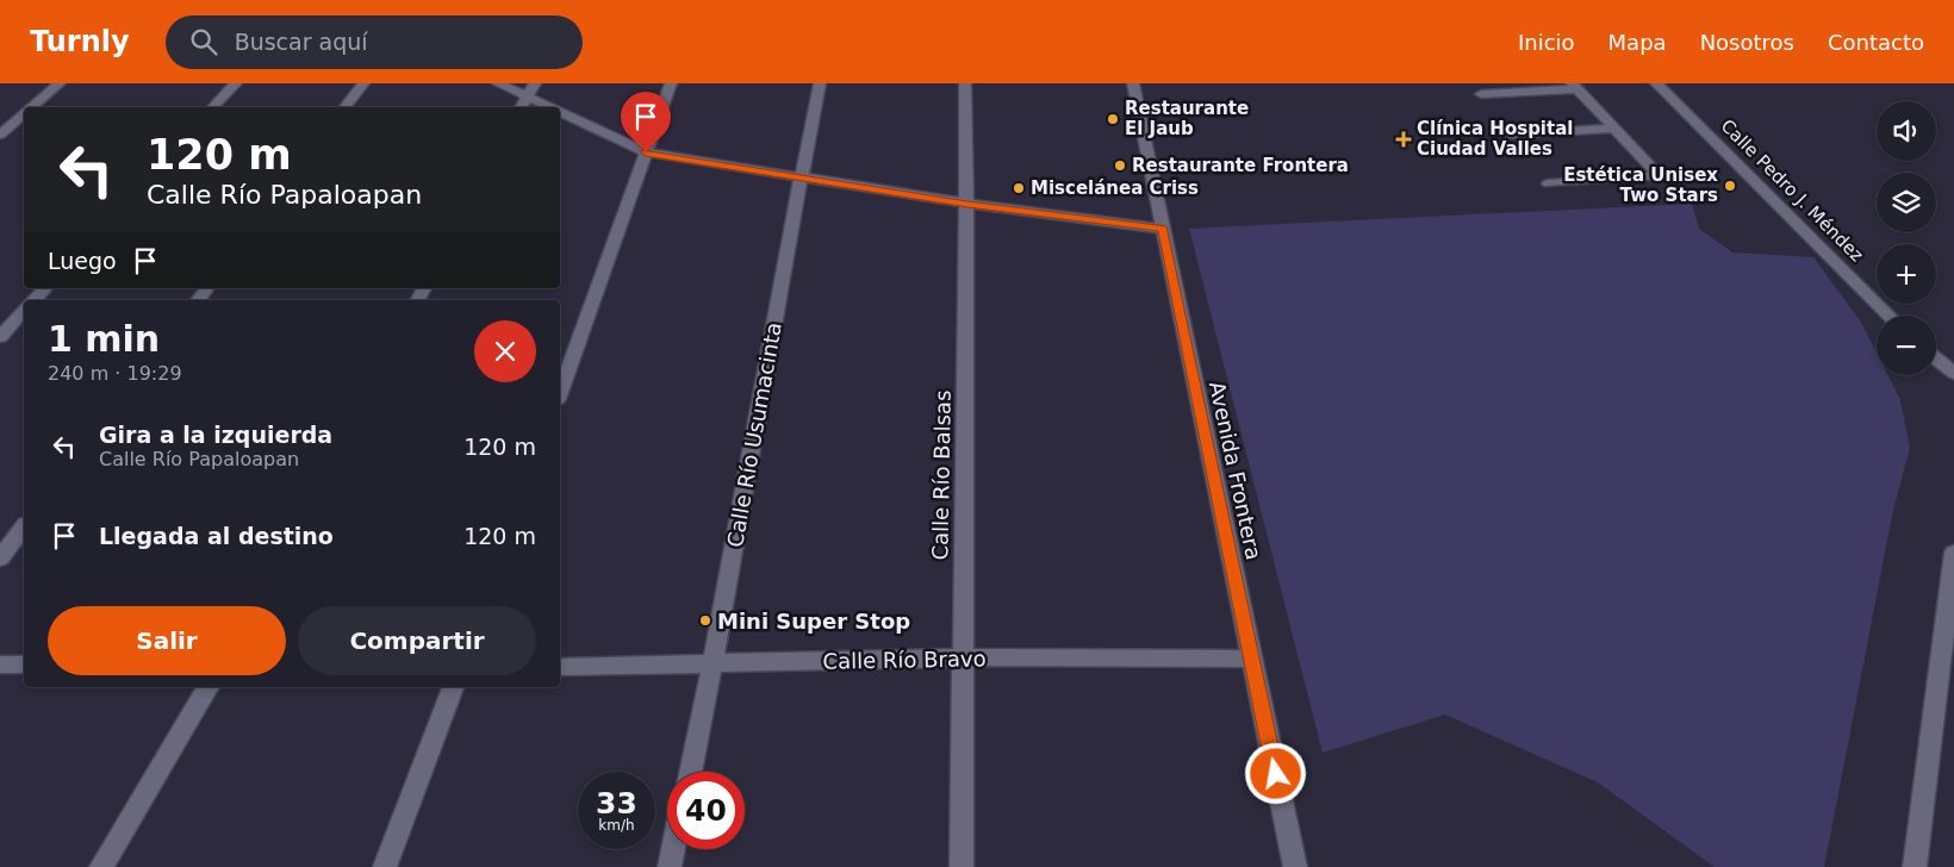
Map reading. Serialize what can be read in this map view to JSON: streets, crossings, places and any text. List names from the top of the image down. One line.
{"streets":{"street":["Calle Pedro J. Méndez","Calle Río Usumacinta","Avenida Frontera","Calle Río Balsas","Calle Río Bravo"]},"crossings":[["Calle Río Usumacinta","Calle Río Bravo"],["Avenida Frontera","Calle Río Bravo"],["Calle Río Balsas","Calle Río Bravo"]],"places":{"other":["Restaurante El Jaub","Restaurante Frontera","Estética Unisex Two Stars","Miscelánea Criss","Mini Super Stop"],"health":["Clínica Hospital Ciudad Valles"]},"page":{"header":"Turnly","search":"Buscar aquí","nav":["Inicio","Mapa","Nosotros","Contacto"],"map_buttons":["+","−"],"turn":["120 m","Calle Río Papaloapan"],"then":"Luego","heading":["1 min","240 m · 19:29"],"list":[{"name":"Gira a la izquierda","note":"Calle Río Papaloapan","value":"120 m"},{"name":"Llegada al destino","value":"120 m"}],"buttons":["Salir","Compartir"],"speed":"33 km/h","limit":"40"}}
